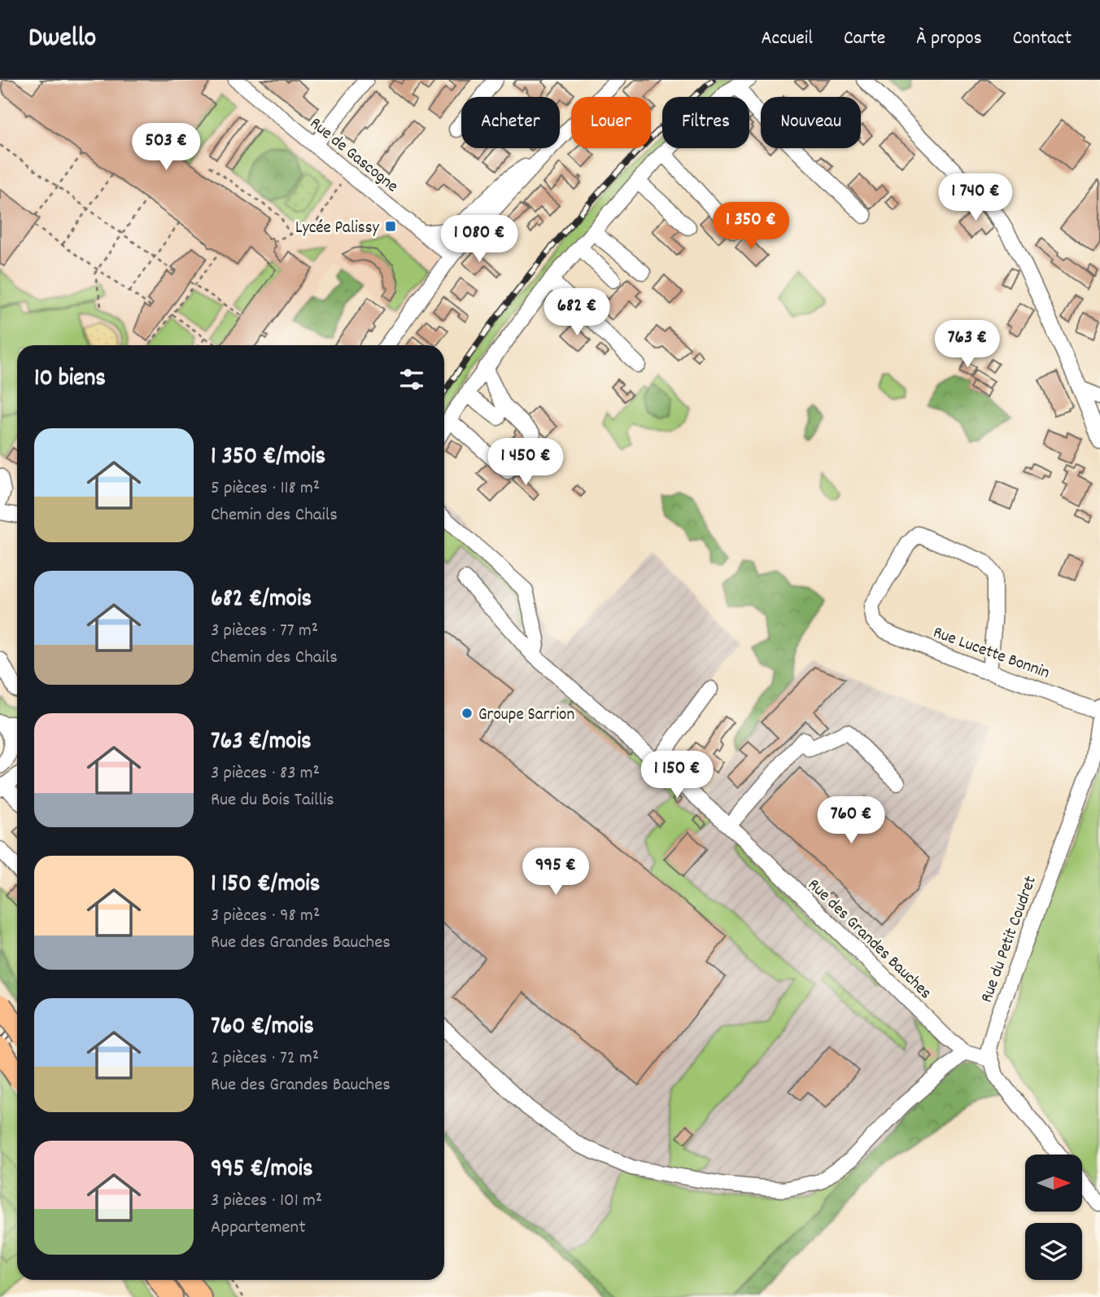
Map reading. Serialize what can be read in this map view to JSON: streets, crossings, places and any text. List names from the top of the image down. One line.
{"streets":{"street":["Rue de Gascogne","Rue Lucette Bonnin","Rue des Grandes Bauches","Rue du Petit Coudret"]},"crossings":[["Rue Lucette Bonnin","Rue du Petit Coudret"],["Rue des Grandes Bauches","Rue du Petit Coudret"]],"places":{"transit":["Lycée Palissy"],"other":["Groupe Sarrion"]},"north":"right","page":{"header":"Dwello","nav":["Accueil","Carte","À propos","Contact"],"chip":["Acheter","Louer","Filtres","Nouveau"],"price":["503 €","1 740 €","1 350 €","1 080 €","682 €","763 €","1 450 €","1 150 €","760 €","995 €"],"heading":"10 biens","list":[{"name":"1 350 €/mois","note":"5 pièces · 118 m² · Chemin des Chails"},{"name":"682 €/mois","note":"3 pièces · 77 m² · Chemin des Chails"},{"name":"763 €/mois","note":"3 pièces · 83 m² · Rue du Bois Taillis"},{"name":"1 150 €/mois","note":"3 pièces · 98 m² · Rue des Grandes Bauches"},{"name":"760 €/mois","note":"2 pièces · 72 m² · Rue des Grandes Bauches"},{"name":"995 €/mois","note":"3 pièces · 101 m² · Appartement"}]}}
